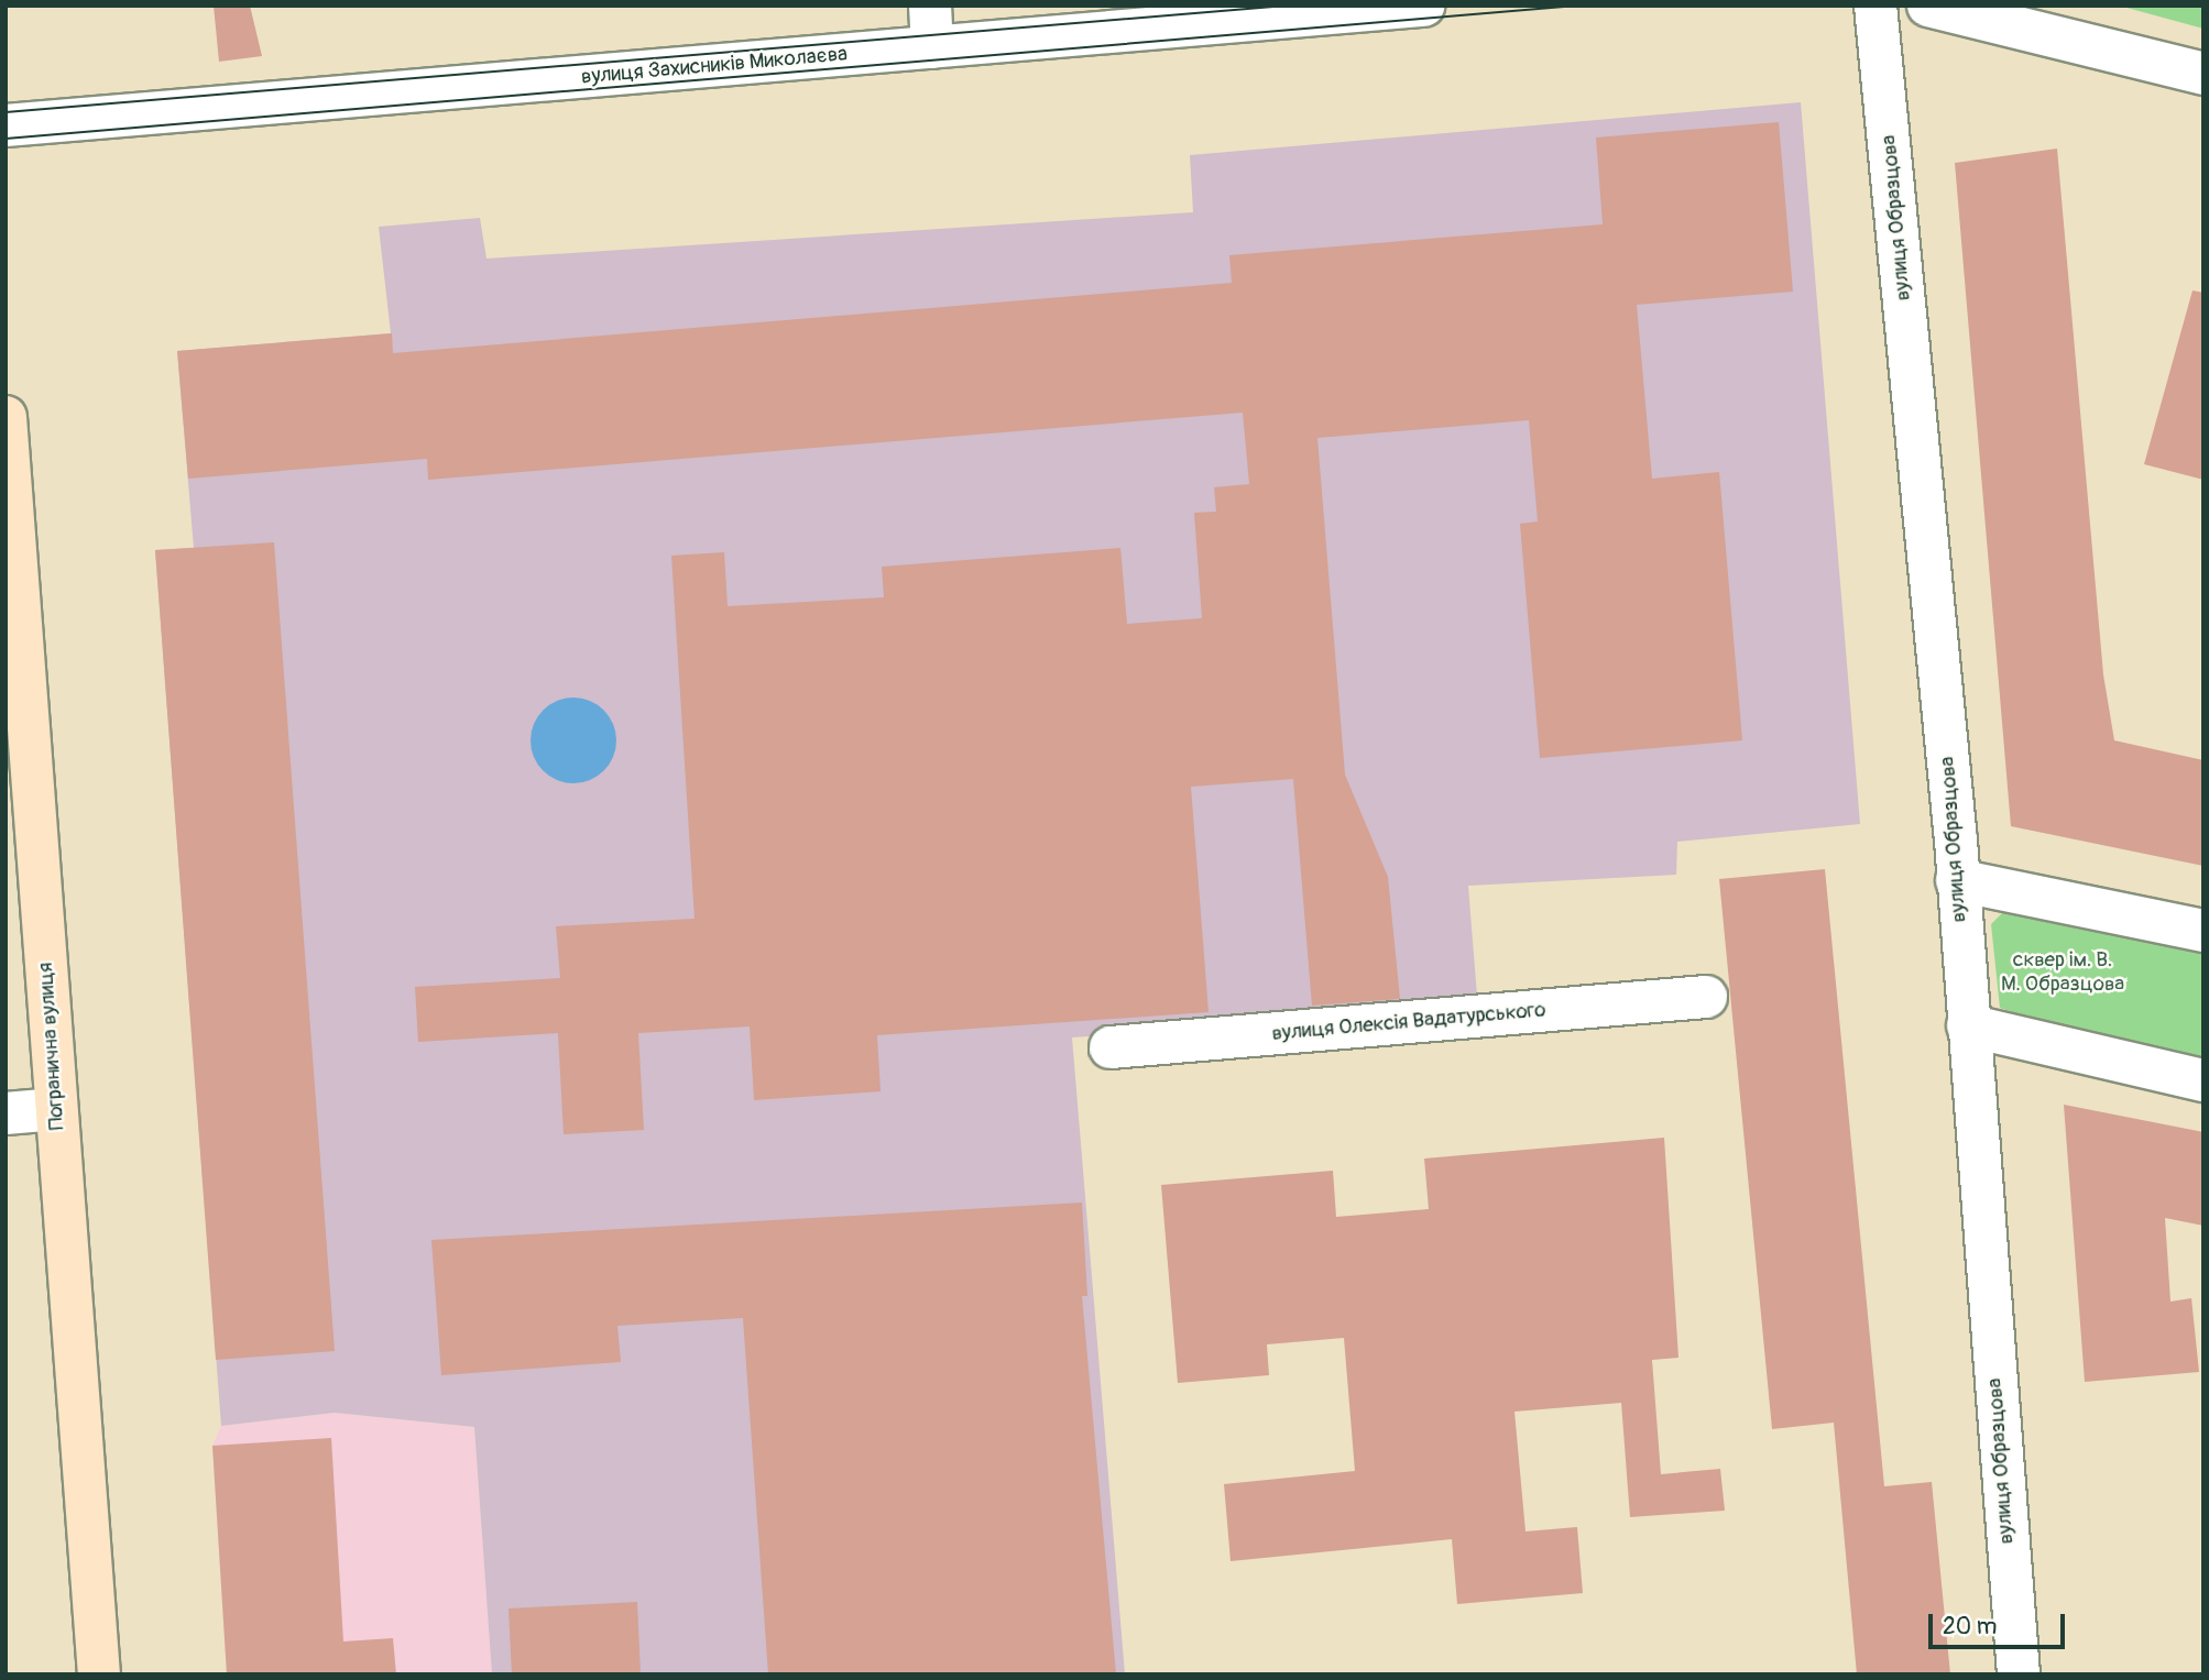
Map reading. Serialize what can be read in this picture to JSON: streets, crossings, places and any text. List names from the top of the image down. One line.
{"streets":{"main road":["Погранична вулиця"],"street":["вулиця Захисників Миколаєва","вулиця Образцова","вулиця Олексія Вадатурського"]},"parks":["сквер ім. В. М. Образцова"],"scale_bar":"20 m"}
